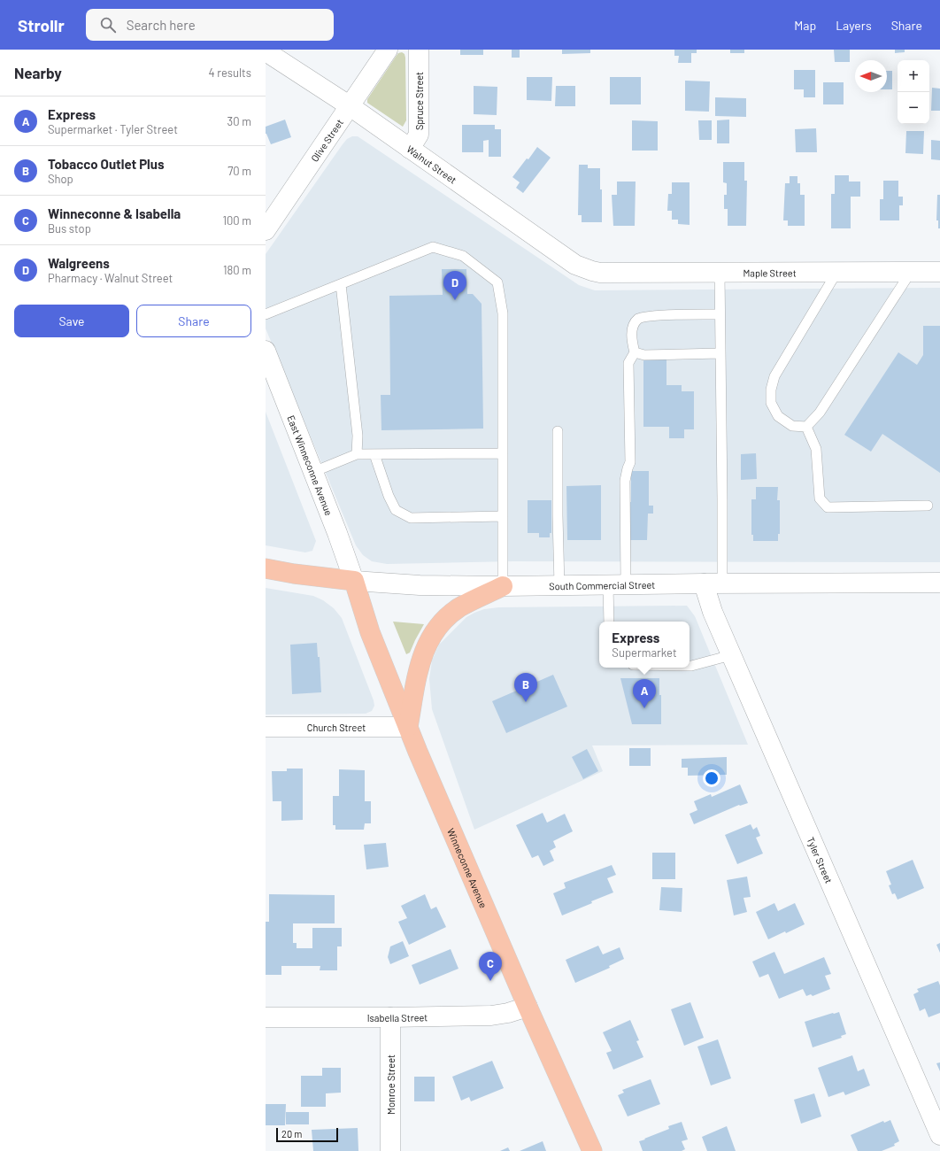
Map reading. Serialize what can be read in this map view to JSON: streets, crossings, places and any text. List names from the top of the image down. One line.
{"streets":{"main road":["South Commercial Street","Winneconne Avenue"],"street":["Spruce Street","Olive Street","Walnut Street","Maple Street","East Winneconne Avenue","Church Street","Tyler Street","Isabella Street","Monroe Street"]},"crossings":[["Spruce Street","Walnut Street"],["Olive Street","Walnut Street"],["Walnut Street","Maple Street"],["East Winneconne Avenue","South Commercial Street"],["East Winneconne Avenue","Winneconne Avenue"],["South Commercial Street","Tyler Street"],["South Commercial Street","Winneconne Avenue"],["Church Street","Winneconne Avenue"],["Winneconne Avenue","Isabella Street"],["Isabella Street","Monroe Street"]],"scale_bar":"20 m","north":"left","page":{"header":"Strollr","search":"Search here","nav":["Map","Layers","Share"],"heading":["Nearby","4 results"],"map_buttons":["+","−"],"list":[{"mark":"A","name":"Express","note":"Supermarket · Tyler Street","value":"30 m"},{"mark":"B","name":"Tobacco Outlet Plus","note":"Shop","value":"70 m"},{"mark":"C","name":"Winneconne & Isabella","note":"Bus stop","value":"100 m"},{"mark":"D","name":"Walgreens","note":"Pharmacy · Walnut Street","value":"180 m"}],"pins":["D","B","A","C"],"buttons":["Save","Share"],"popup":["Express","Supermarket"],"scale":"20 m"}}
